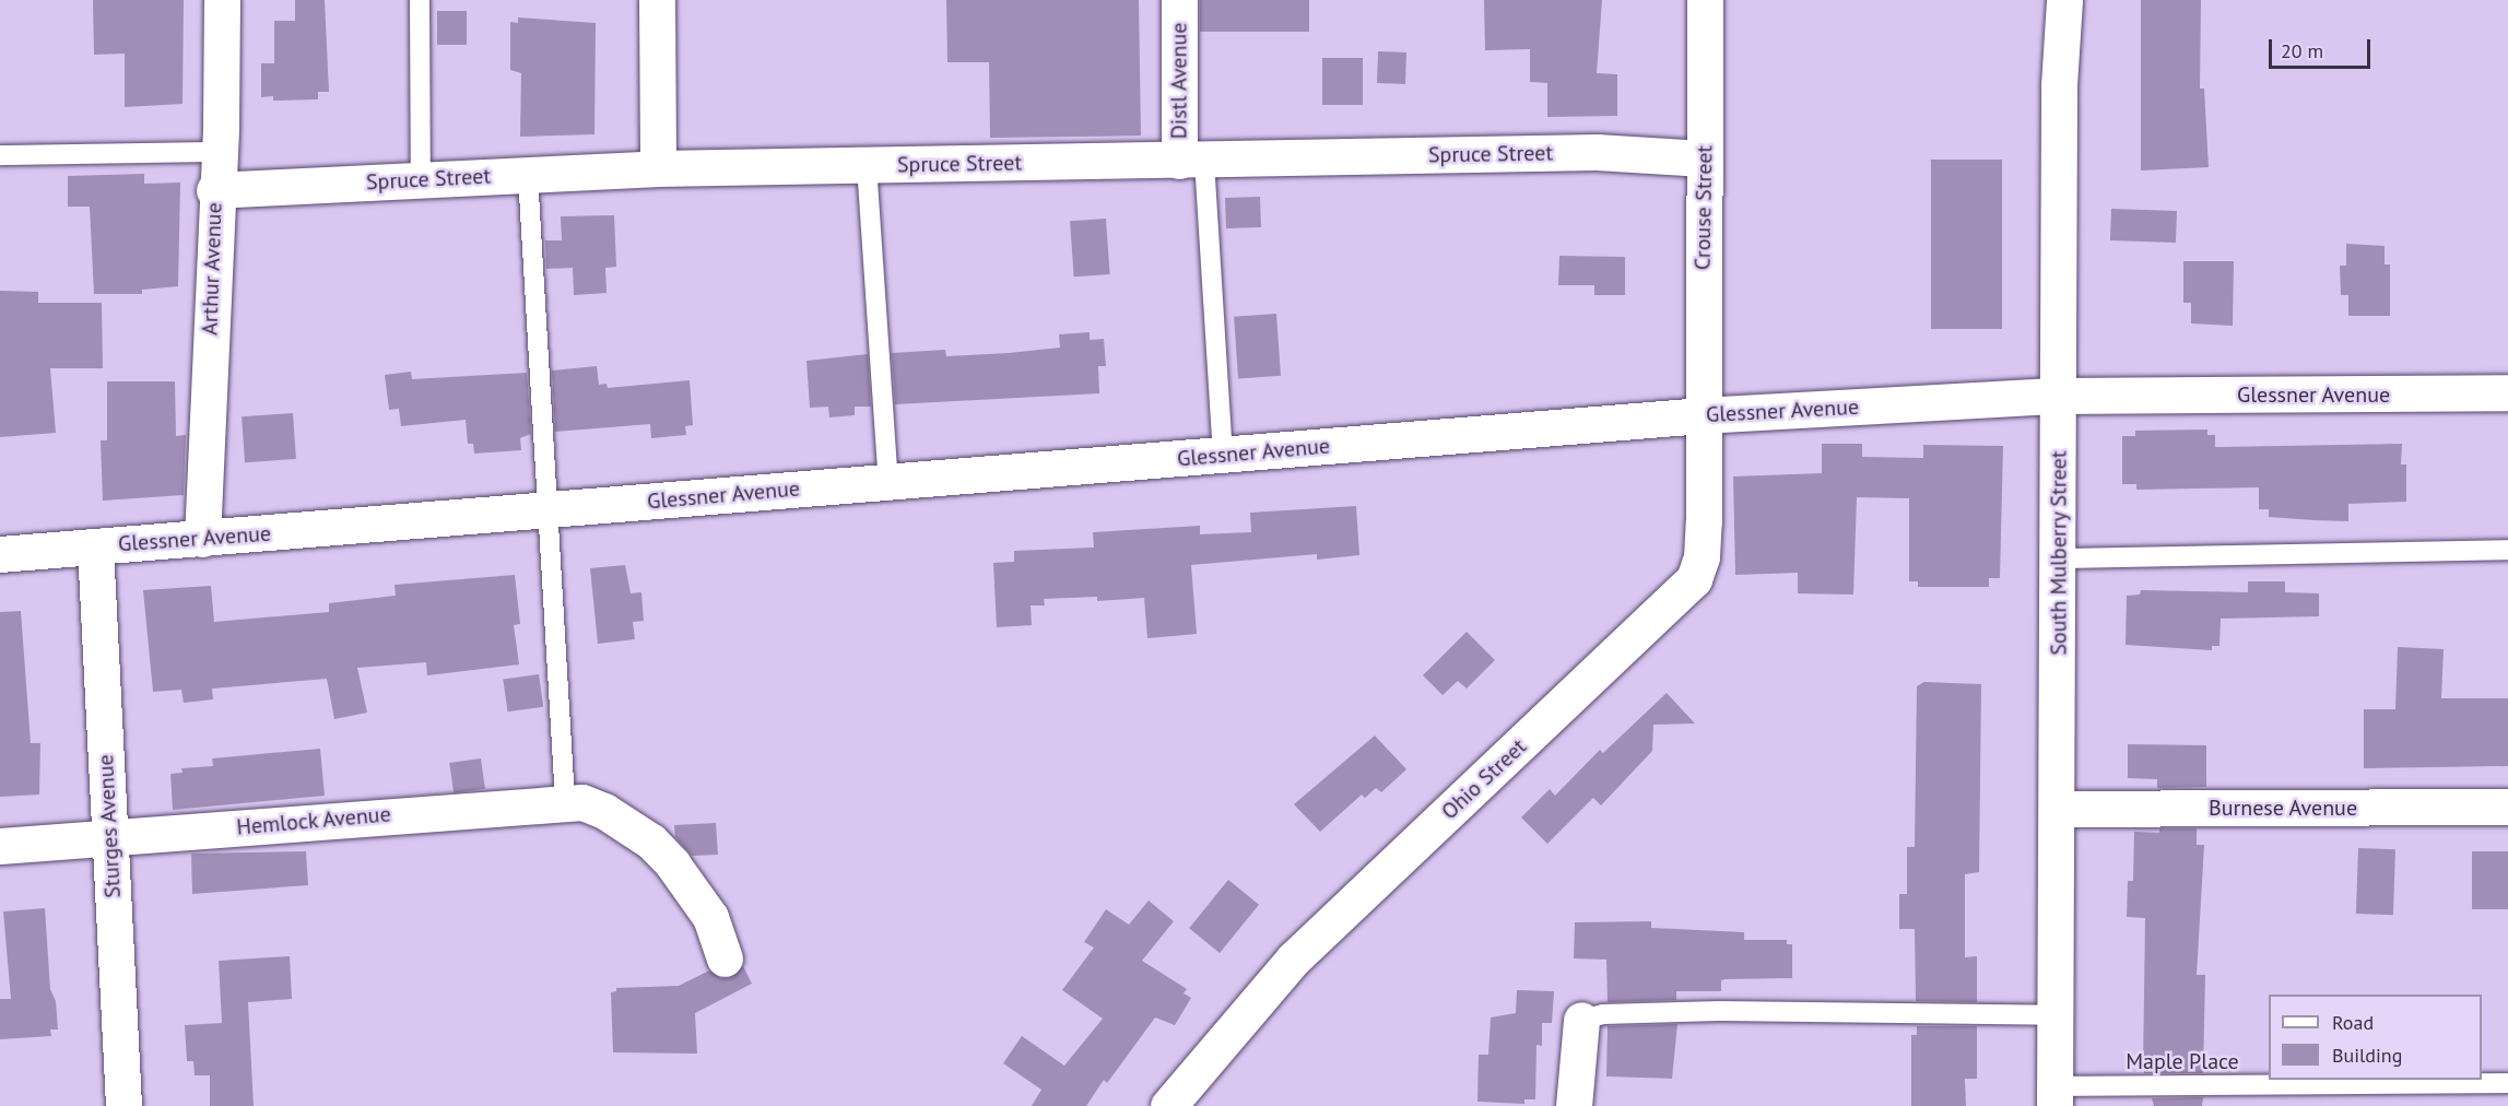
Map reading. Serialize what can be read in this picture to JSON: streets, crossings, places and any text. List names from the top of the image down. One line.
{"streets":{"street":["Distl Avenue","Spruce Street","Crouse Street","Arthur Avenue","Glessner Avenue","South Mulberry Street","Ohio Street","Burnese Avenue","Hemlock Avenue","Sturges Avenue"],"lane":["Maple Place"]},"crossings":[["Distl Avenue","Spruce Street"],["Spruce Street","Crouse Street"],["Spruce Street","Arthur Avenue"],["Crouse Street","Glessner Avenue"],["Crouse Street","Ohio Street"],["Arthur Avenue","Glessner Avenue"],["Glessner Avenue","South Mulberry Street"],["Glessner Avenue","Ohio Street"],["Glessner Avenue","Sturges Avenue"],["South Mulberry Street","Burnese Avenue"],["South Mulberry Street","Maple Place"],["Hemlock Avenue","Sturges Avenue"]],"legend":["Road","Building"],"scale_bar":"20 m"}
